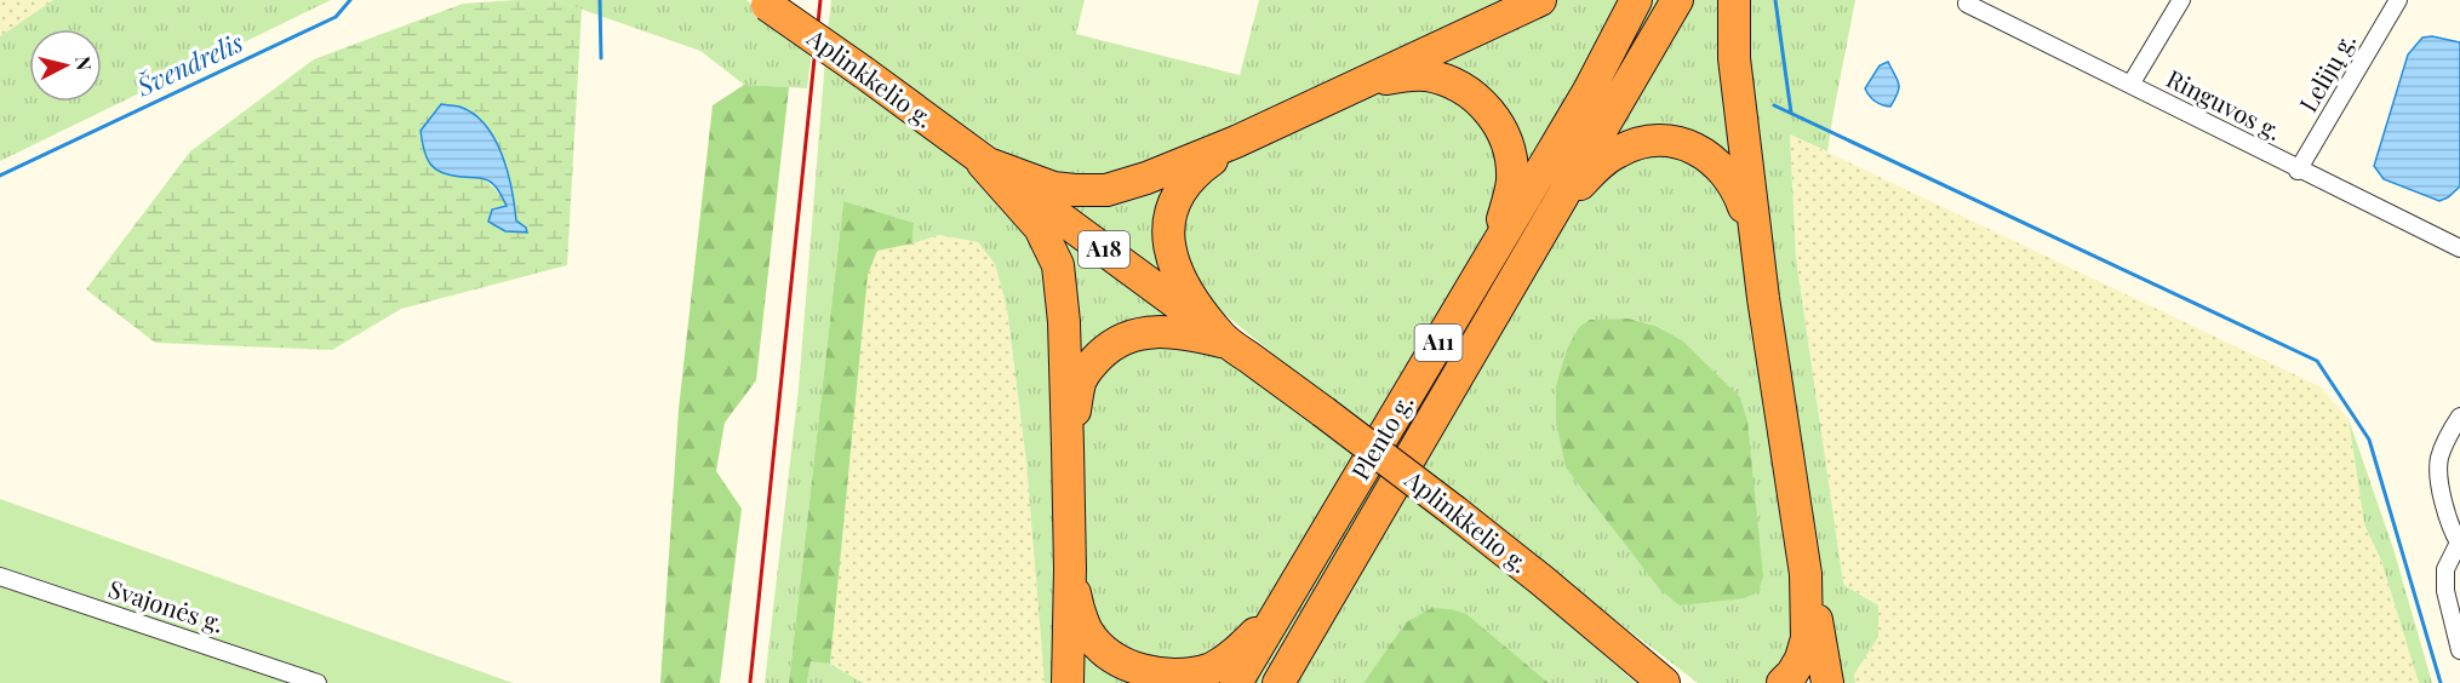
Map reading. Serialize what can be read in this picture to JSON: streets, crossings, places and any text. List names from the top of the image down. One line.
{"streets":{"highway":["Aplinkkelio g.","A18","A11","Plento g."],"street":["Lelijų g.","Ringuvos g.","Svajonės g."]},"crossings":[["Lelijų g.","Ringuvos g."]],"water":["Švendrelis"],"north":"right"}
